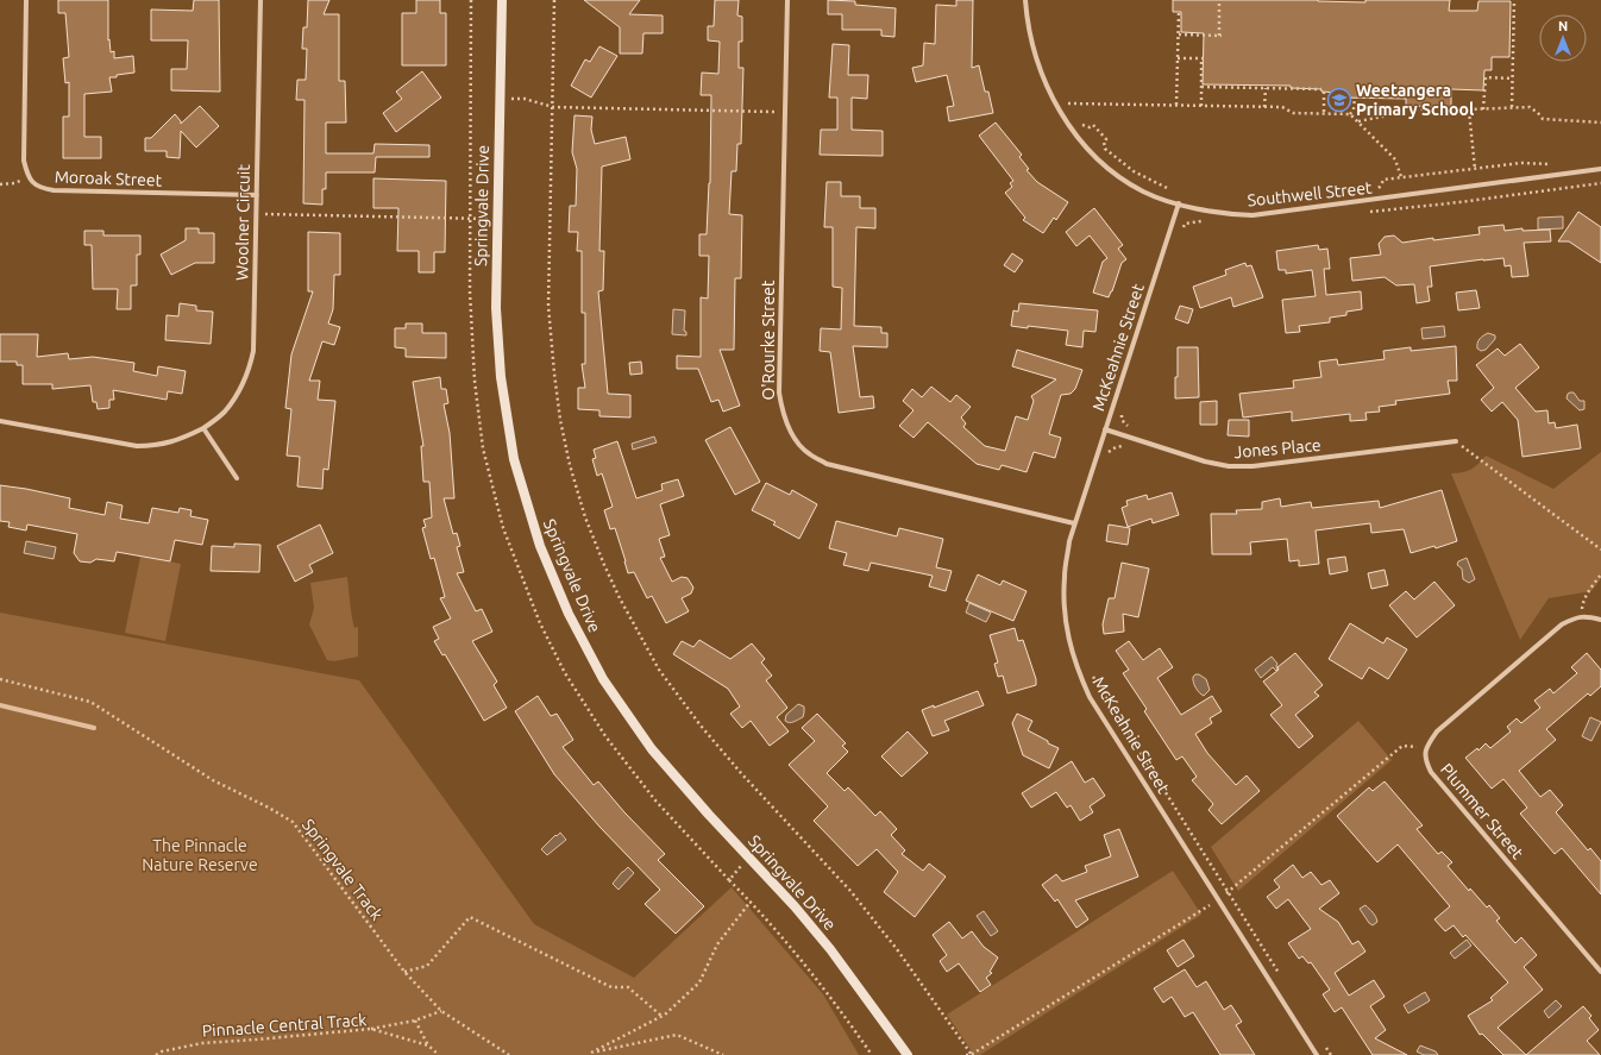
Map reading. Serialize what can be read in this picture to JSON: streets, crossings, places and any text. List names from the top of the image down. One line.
{"streets":{"main road":["Springvale Drive"],"street":["Moroak Street","Southwell Street","Woolner Circuit","O'Rourke Street","McKeahnie Street","Jones Place","Plummer Street"],"path":["Springvale Track","Pinnacle Central Track"]},"crossings":[["Moroak Street","Woolner Circuit"],["Southwell Street","McKeahnie Street"],["O'Rourke Street","McKeahnie Street"],["McKeahnie Street","Jones Place"]],"parks":["The Pinnacle Nature Reserve"],"places":{"school or university":["Weetangera Primary School"]},"north":"top"}
